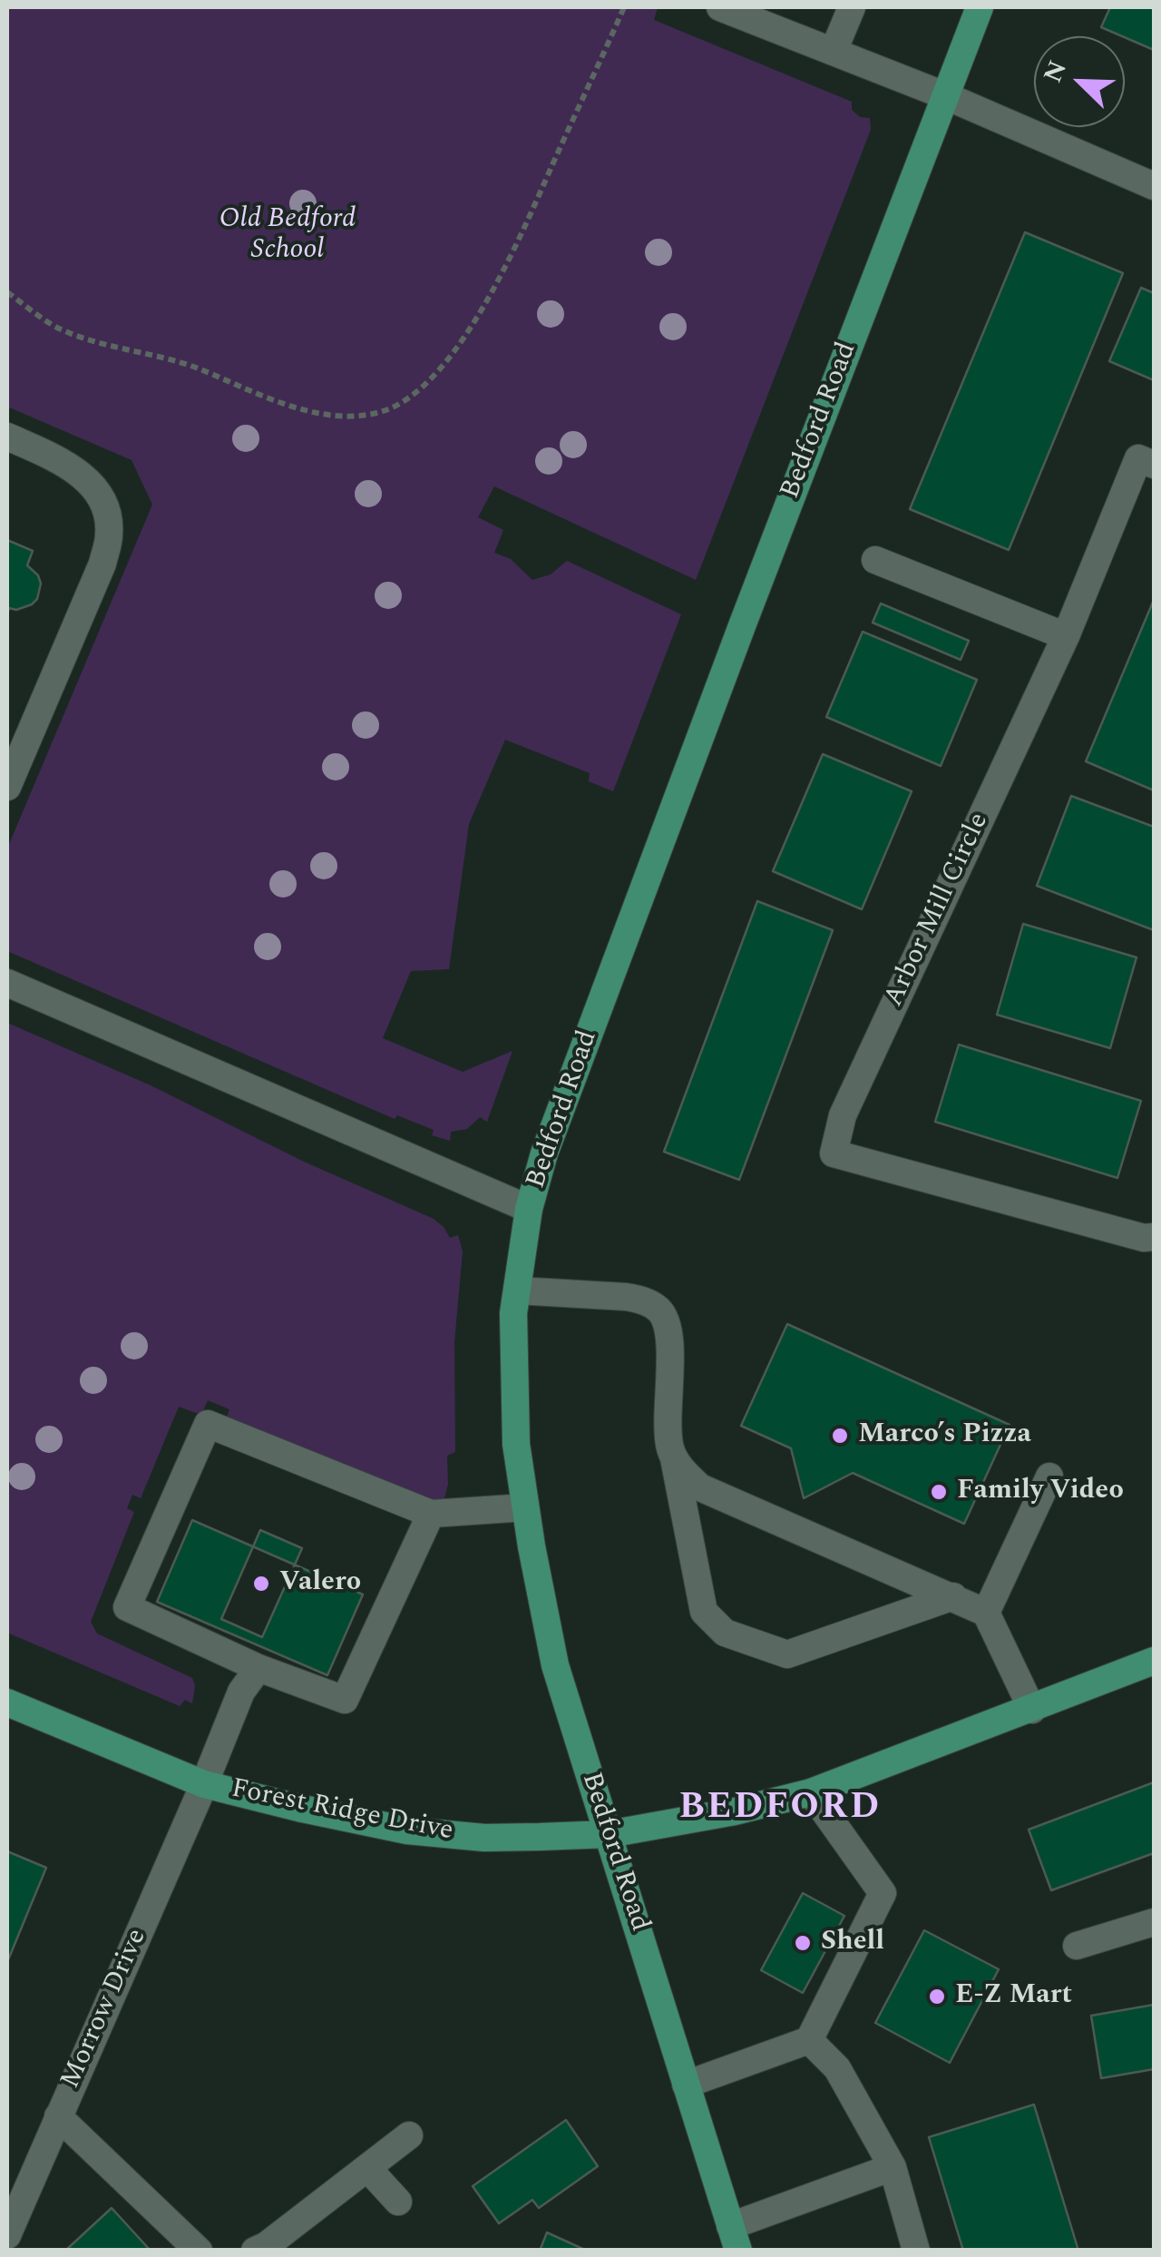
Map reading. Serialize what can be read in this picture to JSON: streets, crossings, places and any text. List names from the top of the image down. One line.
{"streets":{"main road":["Bedford Road","Forest Ridge Drive"],"street":["Arbor Mill Circle","Morrow Drive"]},"crossings":[["Bedford Road","Forest Ridge Drive"],["Forest Ridge Drive","Morrow Drive"]],"districts":["BEDFORD"],"parks":["Old Bedford School"],"places":["Marco’s Pizza","Family Video","Valero","Shell","E-Z Mart"],"north":"top left"}
